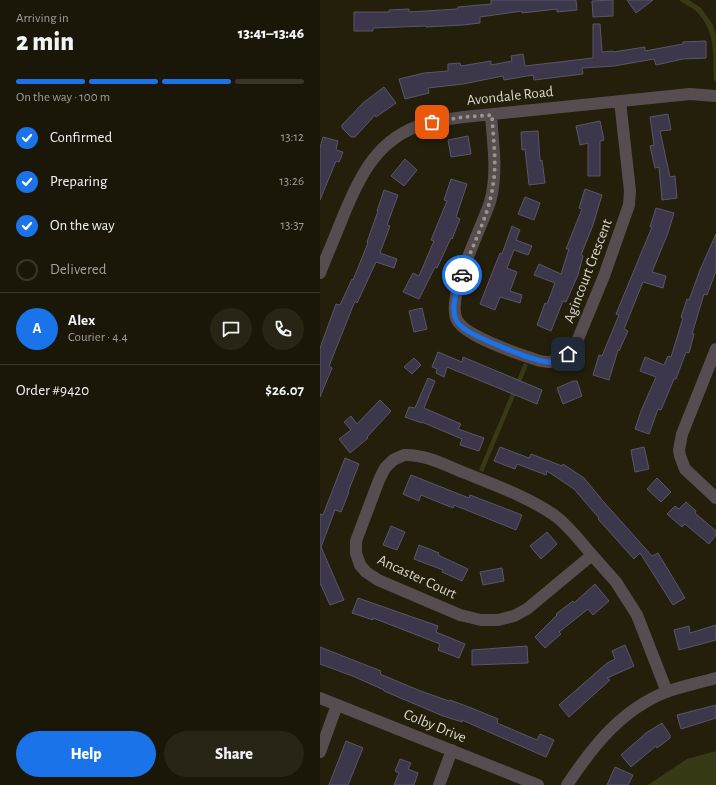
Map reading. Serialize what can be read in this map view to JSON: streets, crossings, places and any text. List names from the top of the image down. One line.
{"streets":{"street":["Avondale Road","Agincourt Crescent","Ancaster Court","Colby Drive"]},"crossings":[["Avondale Road","Agincourt Crescent"]],"page":{"heading":["2 min","Arriving in","13:41–13:46"],"panel":["Alex","Courier · 4.4","Order #9420","$26.07"],"bar":"On the way · 100 m","list":[["Confirmed","13:12"],["Preparing","13:26"],["On the way","13:37"],"Delivered"],"round":"A","buttons":["Help","Share"]}}
